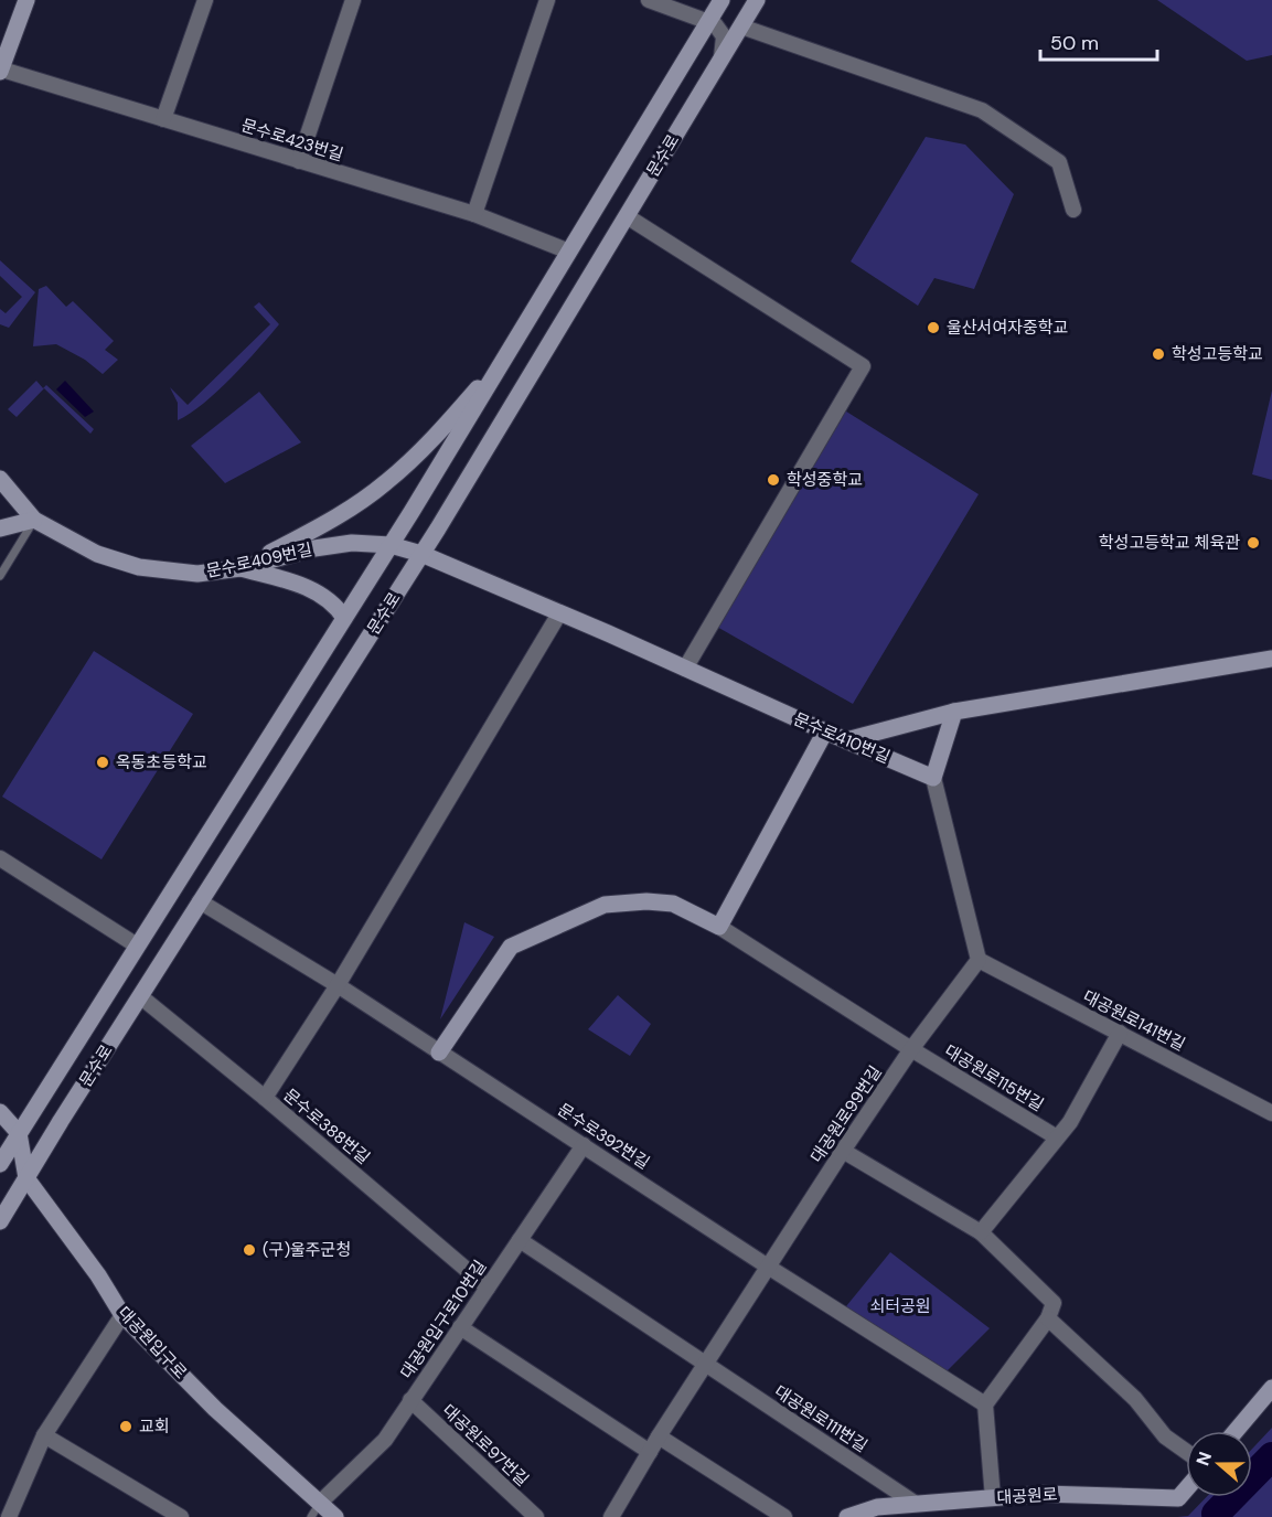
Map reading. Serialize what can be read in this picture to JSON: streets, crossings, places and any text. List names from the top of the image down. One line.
{"streets":{"street":["문수로423번길","문수로","문수로409번길","문수로410번길","대공원로141번길","대공원로115번길","대공원로99번길","문수로388번길","문수로392번길","대공원입구로10번길","대공원입구로","대공원로111번길","대공원로97번길","대공원로"]},"crossings":[["문수로423번길","문수로"],["문수로","문수로409번길"],["문수로","문수로410번길"],["문수로","문수로388번길"],["문수로","문수로392번길"],["문수로","대공원입구로"],["문수로409번길","문수로410번길"],["대공원로141번길","대공원로99번길"],["대공원로115번길","대공원로99번길"],["대공원로99번길","문수로392번길"],["대공원로99번길","대공원로111번길"],["문수로388번길","대공원입구로10번길"],["문수로392번길","대공원입구로10번길"],["대공원입구로10번길","대공원입구로"],["대공원입구로10번길","대공원로111번길"],["대공원입구로10번길","대공원로97번길"],["대공원로111번길","대공원로"]],"parks":["쇠터공원"],"places":["울산서여자중학교","학성고등학교","학성중학교","학성고등학교 체육관","옥동초등학교","(구)울주군청","교회"],"scale_bar":"50 m","north":"left"}
